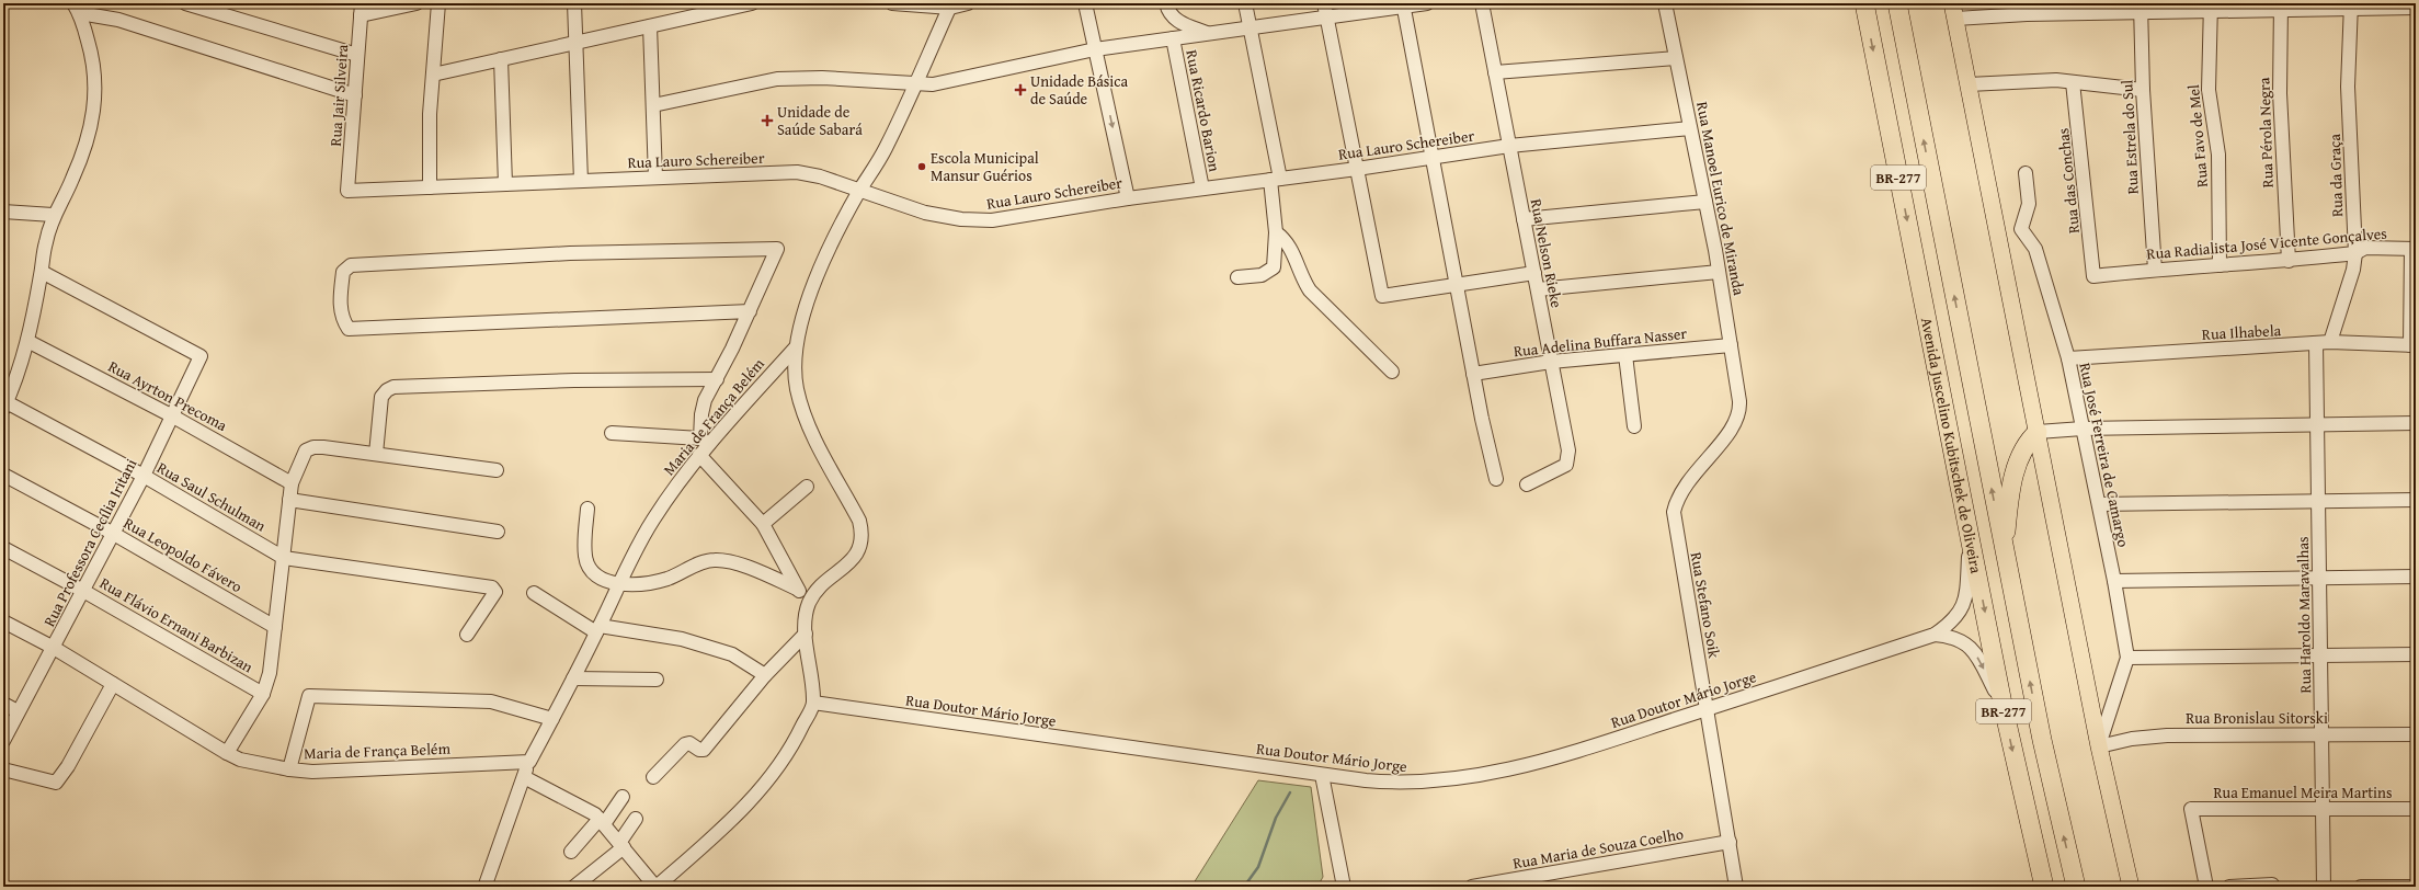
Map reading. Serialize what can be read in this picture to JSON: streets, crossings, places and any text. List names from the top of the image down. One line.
{"streets":{"highway":["BR-277","Avenida Juscelino Kubitschek de Oliveira"],"street":["Rua Jair Silveira","Rua Ricardo Barion","Rua Pérola Negra","Rua Favo de Mel","Rua Estrela do Sul","Rua Lauro Schereiber","Rua da Graça","Rua das Conchas","Rua Manoel Eurico de Miranda","Rua Radialista José Vicente Gonçalves","Rua Nelson Rieke","Rua Ilhabela","Rua Adelina Buffara Nasser","Rua Ayrton Precoma","Maria de França Belém","Rua José Ferreira de Camargo","Rua Saul Schulman","Rua Professora Cecília Iritani","Rua Leopoldo Fávero","Rua Stefano Soik","Rua Haroldo Maravalhas","Rua Flávio Ernani Barbizan","Rua Doutor Mário Jorge","Rua Bronislau Sitorski","Rua Emanuel Meira Martins","Rua Maria de Souza Coelho"]},"crossings":[["Rua Jair Silveira","Rua Lauro Schereiber"],["Rua Ricardo Barion","Rua Lauro Schereiber"],["Rua Pérola Negra","Rua Radialista José Vicente Gonçalves"],["Rua Favo de Mel","Rua Radialista José Vicente Gonçalves"],["Rua Estrela do Sul","Rua Radialista José Vicente Gonçalves"],["Rua Lauro Schereiber","Rua Manoel Eurico de Miranda"],["Rua Lauro Schereiber","Rua Nelson Rieke"],["Rua da Graça","Rua Radialista José Vicente Gonçalves"],["Rua da Graça","Rua Ilhabela"],["Rua das Conchas","Rua Radialista José Vicente Gonçalves"],["Rua Manoel Eurico de Miranda","Rua Adelina Buffara Nasser"],["Rua Manoel Eurico de Miranda","Rua Stefano Soik"],["Rua Nelson Rieke","Rua Adelina Buffara Nasser"],["Rua Ilhabela","Rua José Ferreira de Camargo"],["Rua Ilhabela","Rua Haroldo Maravalhas"],["Rua Ayrton Precoma","Rua Professora Cecília Iritani"],["Avenida Juscelino Kubitschek de Oliveira","Rua Doutor Mário Jorge"],["Rua José Ferreira de Camargo","Rua Bronislau Sitorski"],["Rua Saul Schulman","Rua Professora Cecília Iritani"],["Rua Professora Cecília Iritani","Rua Leopoldo Fávero"],["Rua Professora Cecília Iritani","Rua Flávio Ernani Barbizan"],["Rua Stefano Soik","Rua Doutor Mário Jorge"],["Rua Stefano Soik","Rua Maria de Souza Coelho"],["Rua Haroldo Maravalhas","Rua Bronislau Sitorski"],["Rua Haroldo Maravalhas","Rua Emanuel Meira Martins"]],"places":{"health":["Unidade Básica de Saúde","Unidade de Saúde Sabará"],"other":["Escola Municipal Mansur Guérios"]}}
